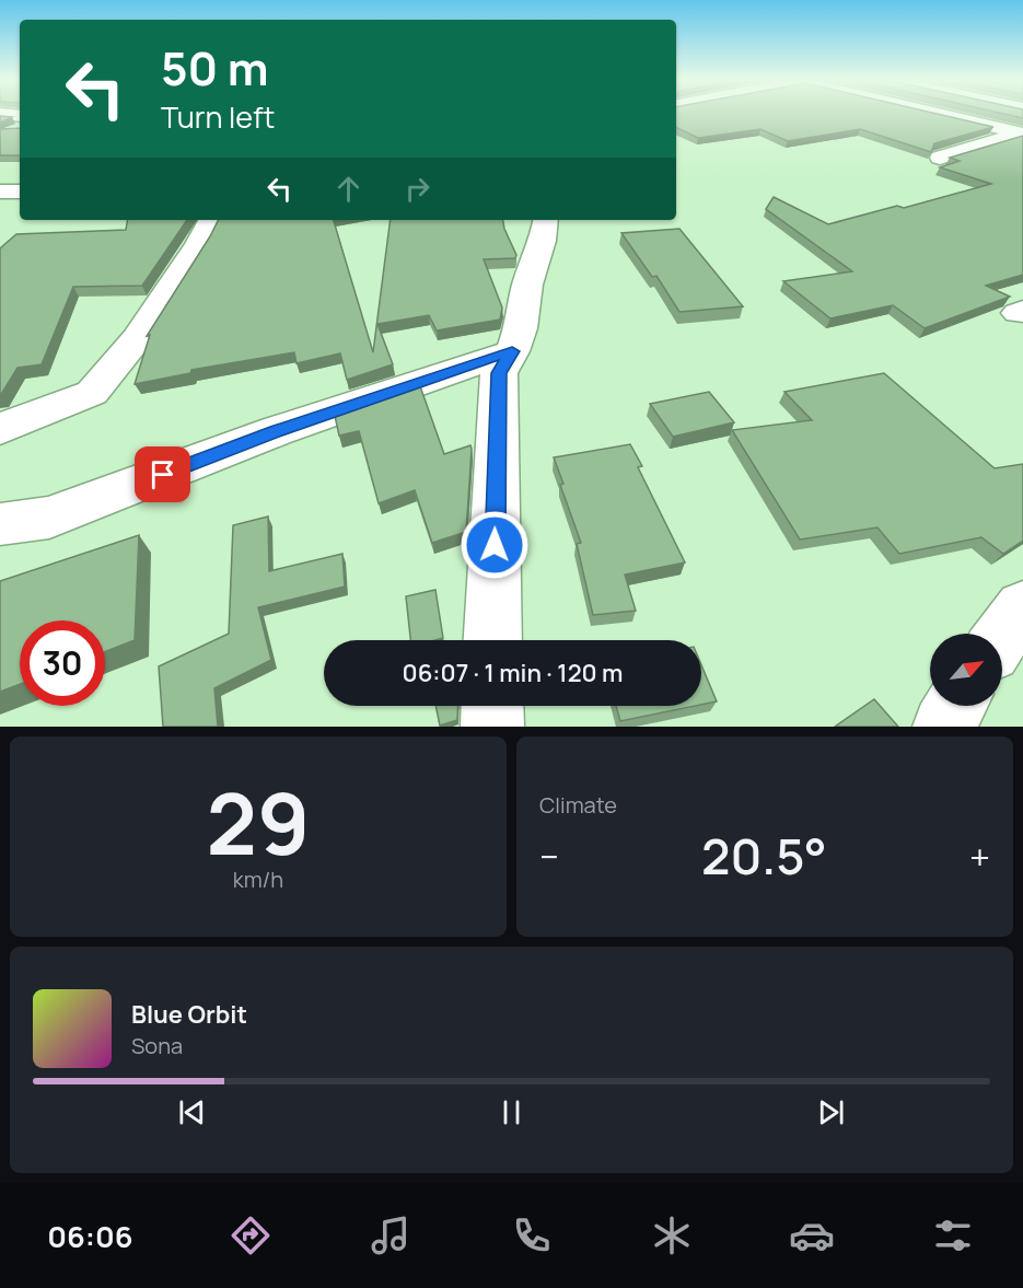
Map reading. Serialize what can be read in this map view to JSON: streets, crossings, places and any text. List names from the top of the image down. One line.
{"north":"top right","page":{"turn":["50 m","Turn left"],"limit":"30","trip":"06:07 · 1 min · 120 m","tile":[["29","km/h"],"Climate"],"heat":["−","20.5°","+"],"song":["Blue Orbit","Sona"],"tabs":"06:06"}}
